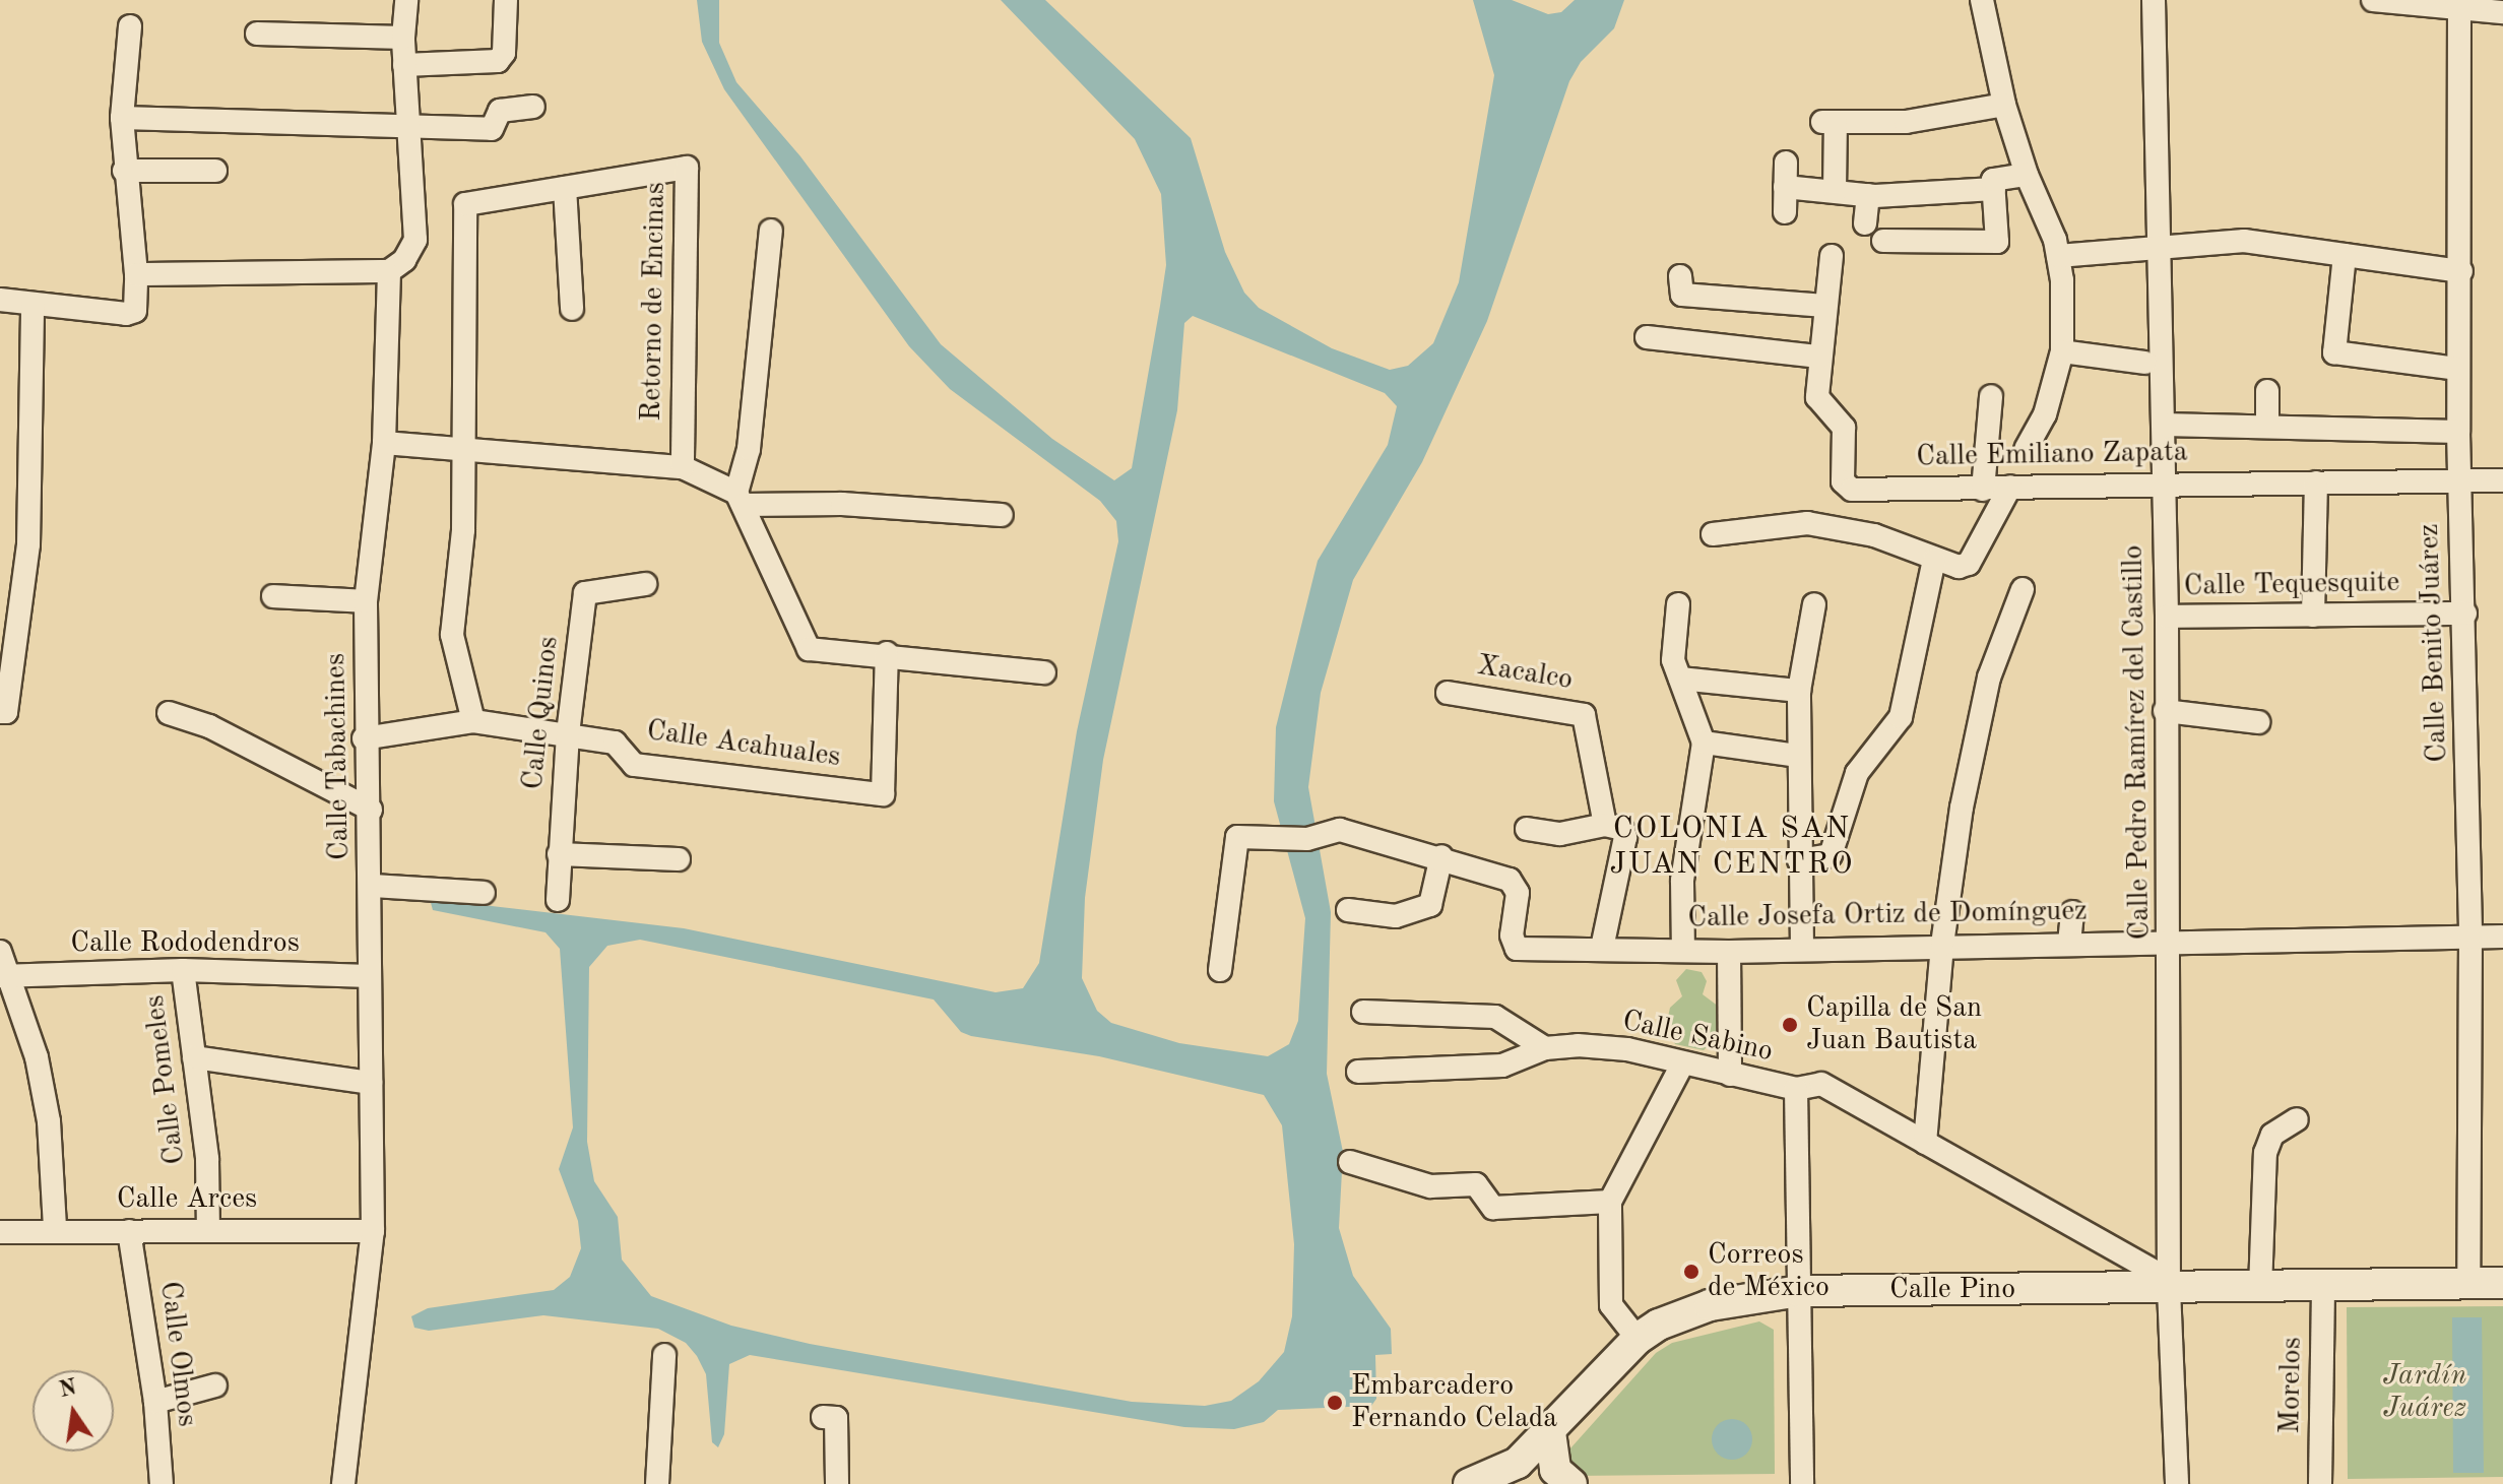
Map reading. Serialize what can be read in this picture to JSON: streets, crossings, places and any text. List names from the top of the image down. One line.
{"streets":{"street":["Retorno de Encinas","Calle Emiliano Zapata","Calle Tequesquite","Calle Benito Juárez","Xacalco","Calle Quinos","Calle Pedro Ramírez del Castillo","Calle Acahuales","Calle Tabachines","Calle Josefa Ortiz de Domínguez","Calle Rododendros","Calle Sabino","Calle Pomeles","Calle Arces","Calle Pino","Calle Olmos","Morelos"]},"crossings":[["Calle Emiliano Zapata","Calle Benito Juárez"],["Calle Emiliano Zapata","Calle Pedro Ramírez del Castillo"],["Calle Tequesquite","Calle Benito Juárez"],["Calle Tequesquite","Calle Pedro Ramírez del Castillo"],["Calle Benito Juárez","Calle Josefa Ortiz de Domínguez"],["Calle Benito Juárez","Calle Pino"],["Xacalco","Calle Josefa Ortiz de Domínguez"],["Calle Quinos","Calle Acahuales"],["Calle Pedro Ramírez del Castillo","Calle Josefa Ortiz de Domínguez"],["Calle Pedro Ramírez del Castillo","Calle Sabino"],["Calle Pedro Ramírez del Castillo","Calle Pino"],["Calle Acahuales","Calle Tabachines"],["Calle Tabachines","Calle Rododendros"],["Calle Tabachines","Calle Arces"],["Calle Rododendros","Calle Pomeles"],["Calle Sabino","Calle Pino"],["Calle Pomeles","Calle Arces"],["Calle Arces","Calle Olmos"],["Calle Pino","Morelos"]],"districts":["COLONIA SAN JUAN CENTRO"],"parks":["Jardín Juárez"],"places":["Capilla de San Juan Bautista","Correos de México","Embarcadero Fernando Celada"],"north":"top"}
